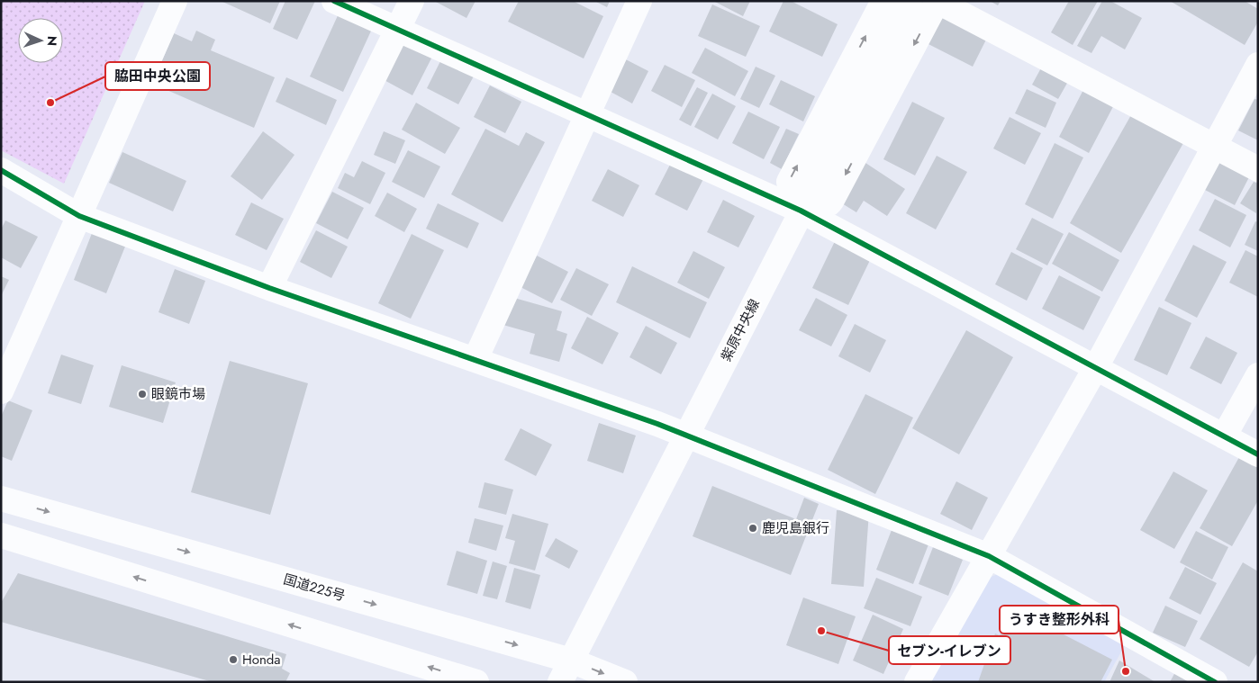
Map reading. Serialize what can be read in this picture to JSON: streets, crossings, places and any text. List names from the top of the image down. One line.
{"streets":{"main road":["紫原中央線","国道225号"]},"crossings":[["紫原中央線","国道225号"]],"places":["脇田中央公園","眼鏡市場","鹿児島銀行","セブン-イレブン","Honda","うすき整形外科"],"north":"right"}
